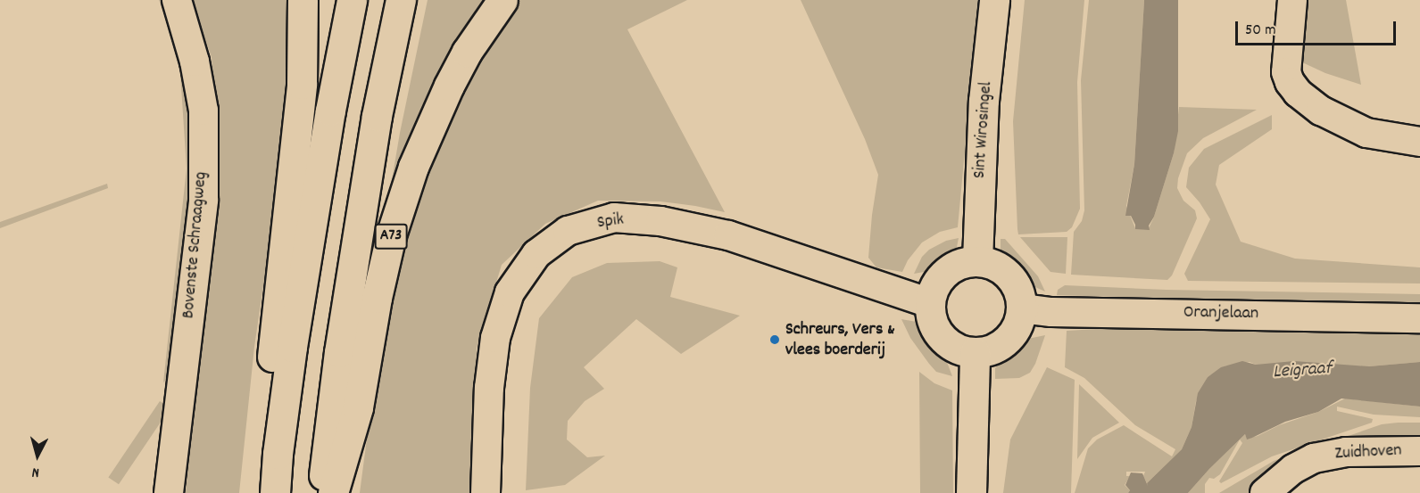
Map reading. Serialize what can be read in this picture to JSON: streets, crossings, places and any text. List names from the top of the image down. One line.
{"streets":{"main road":["Sint Wirosingel","A73"],"street":["Spik","Bovenste Schraagweg","Oranjelaan","Zuidhoven"]},"crossings":[["Sint Wirosingel","Spik"],["Sint Wirosingel","Oranjelaan"],["Spik","Oranjelaan"]],"water":["Leigraaf"],"places":["Schreurs, Vers & vlees boerderij"],"scale_bar":"50 m","north":"bottom"}
